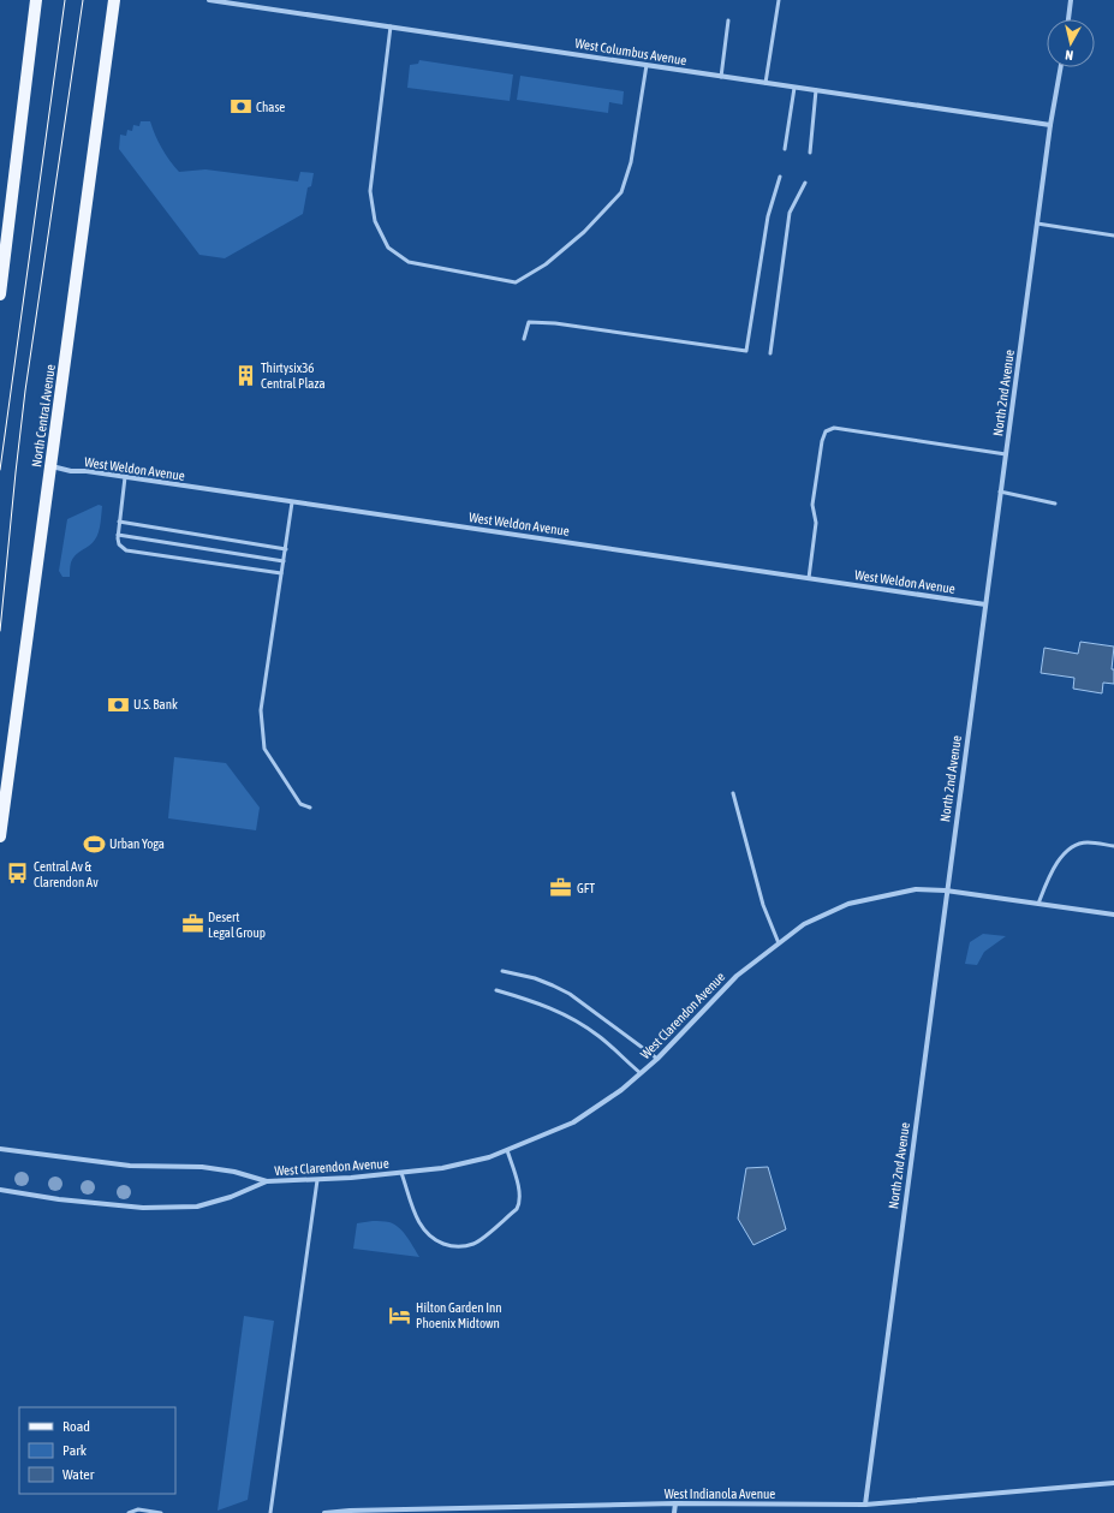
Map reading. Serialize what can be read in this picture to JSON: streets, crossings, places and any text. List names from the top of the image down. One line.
{"streets":{"main road":["North Central Avenue"],"street":["West Columbus Avenue","North 2nd Avenue","West Weldon Avenue","West Clarendon Avenue","West Indianola Avenue"]},"crossings":[["West Columbus Avenue","North 2nd Avenue"],["North 2nd Avenue","West Weldon Avenue"],["North 2nd Avenue","West Clarendon Avenue"],["North 2nd Avenue","West Indianola Avenue"],["North Central Avenue","West Weldon Avenue"]],"places":{"bank":["Chase","U.S. Bank"],"building":["Thirtysix36 Central Plaza"],"sports":["Urban Yoga"],"bus stop":["Central Av & Clarendon Av"],"office":["GFT","Desert Legal Group"],"hotel":["Hilton Garden Inn Phoenix Midtown"]},"legend":["Road","Park","Water"],"north":"bottom"}
